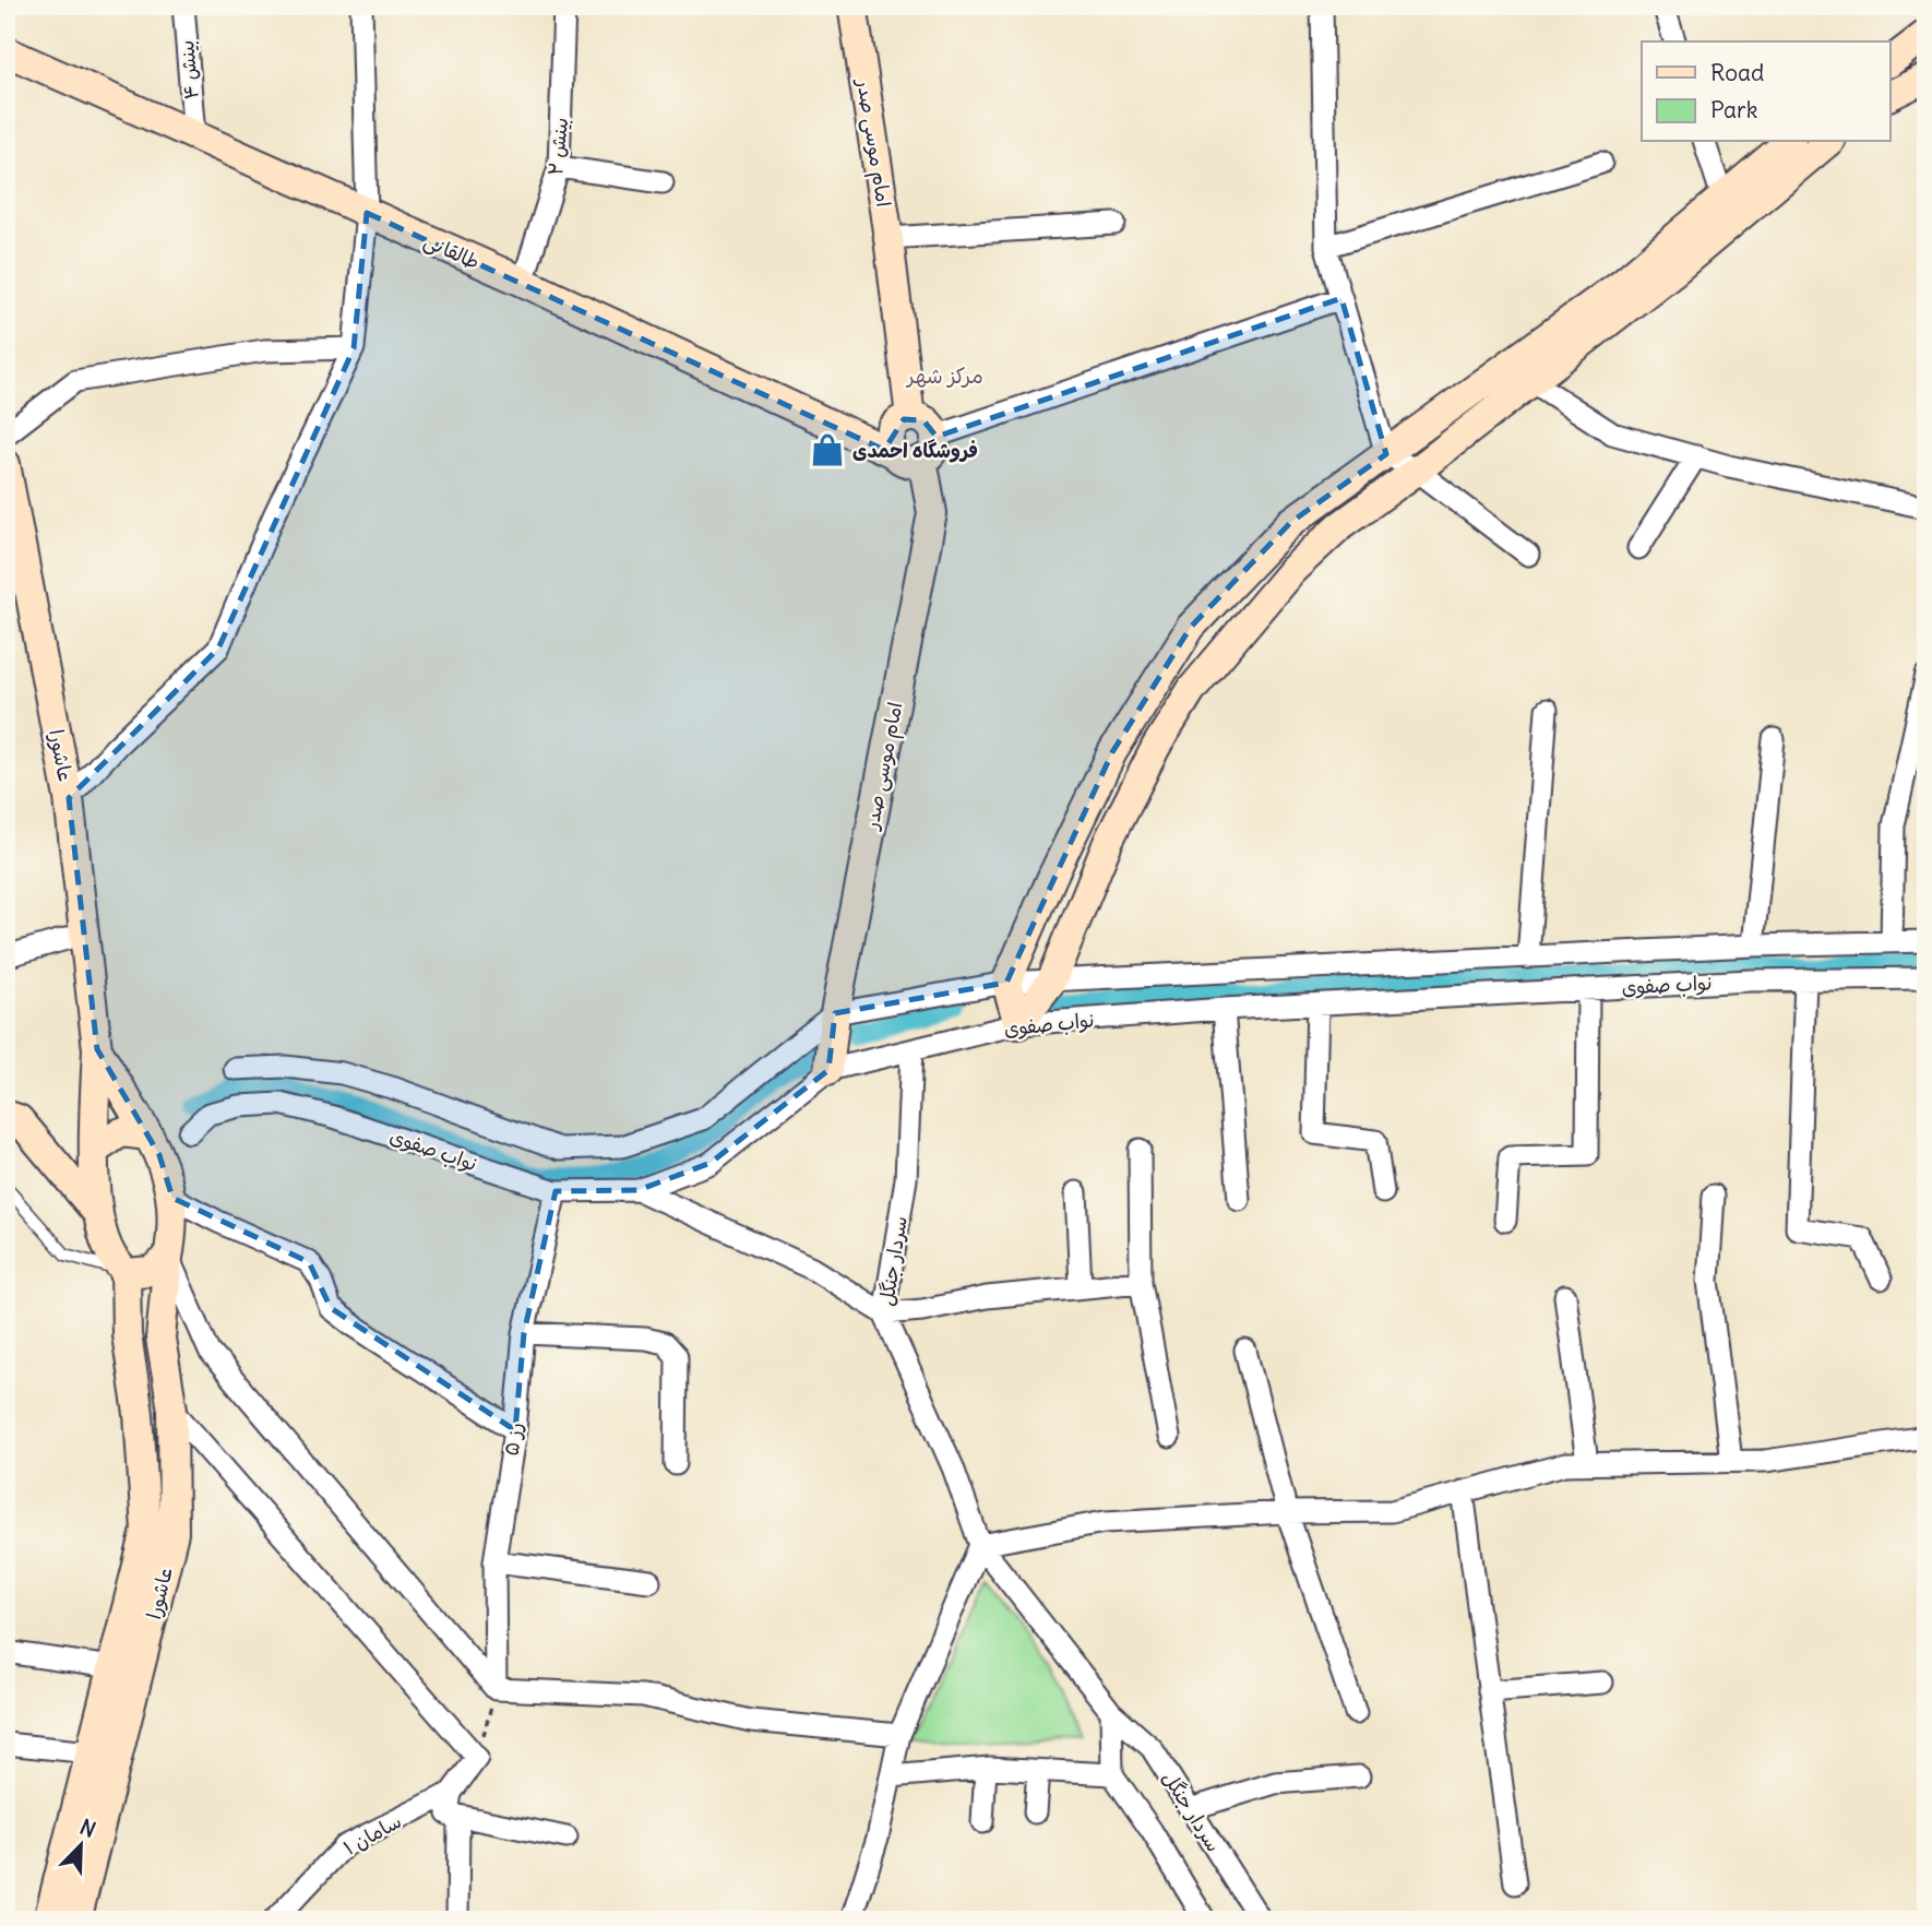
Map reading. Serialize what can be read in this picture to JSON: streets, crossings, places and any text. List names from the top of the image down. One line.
{"streets":{"street":["بینش ۴","امام موسی صدر","بینش ۲","طالقانی","عاشورا","نواب صفوی","سردار جنگل","رز ۵","سامان ۱"]},"crossings":[["بینش ۴","طالقانی"],["امام موسی صدر","طالقانی"],["امام موسی صدر","نواب صفوی"],["بینش ۲","طالقانی"],["نواب صفوی","سردار جنگل"],["نواب صفوی","رز ۵"]],"districts":["مرکز شهر"],"places":{"shop":["فروشگاه احمدی"]},"legend":["Road","Park"],"north":"top right"}
